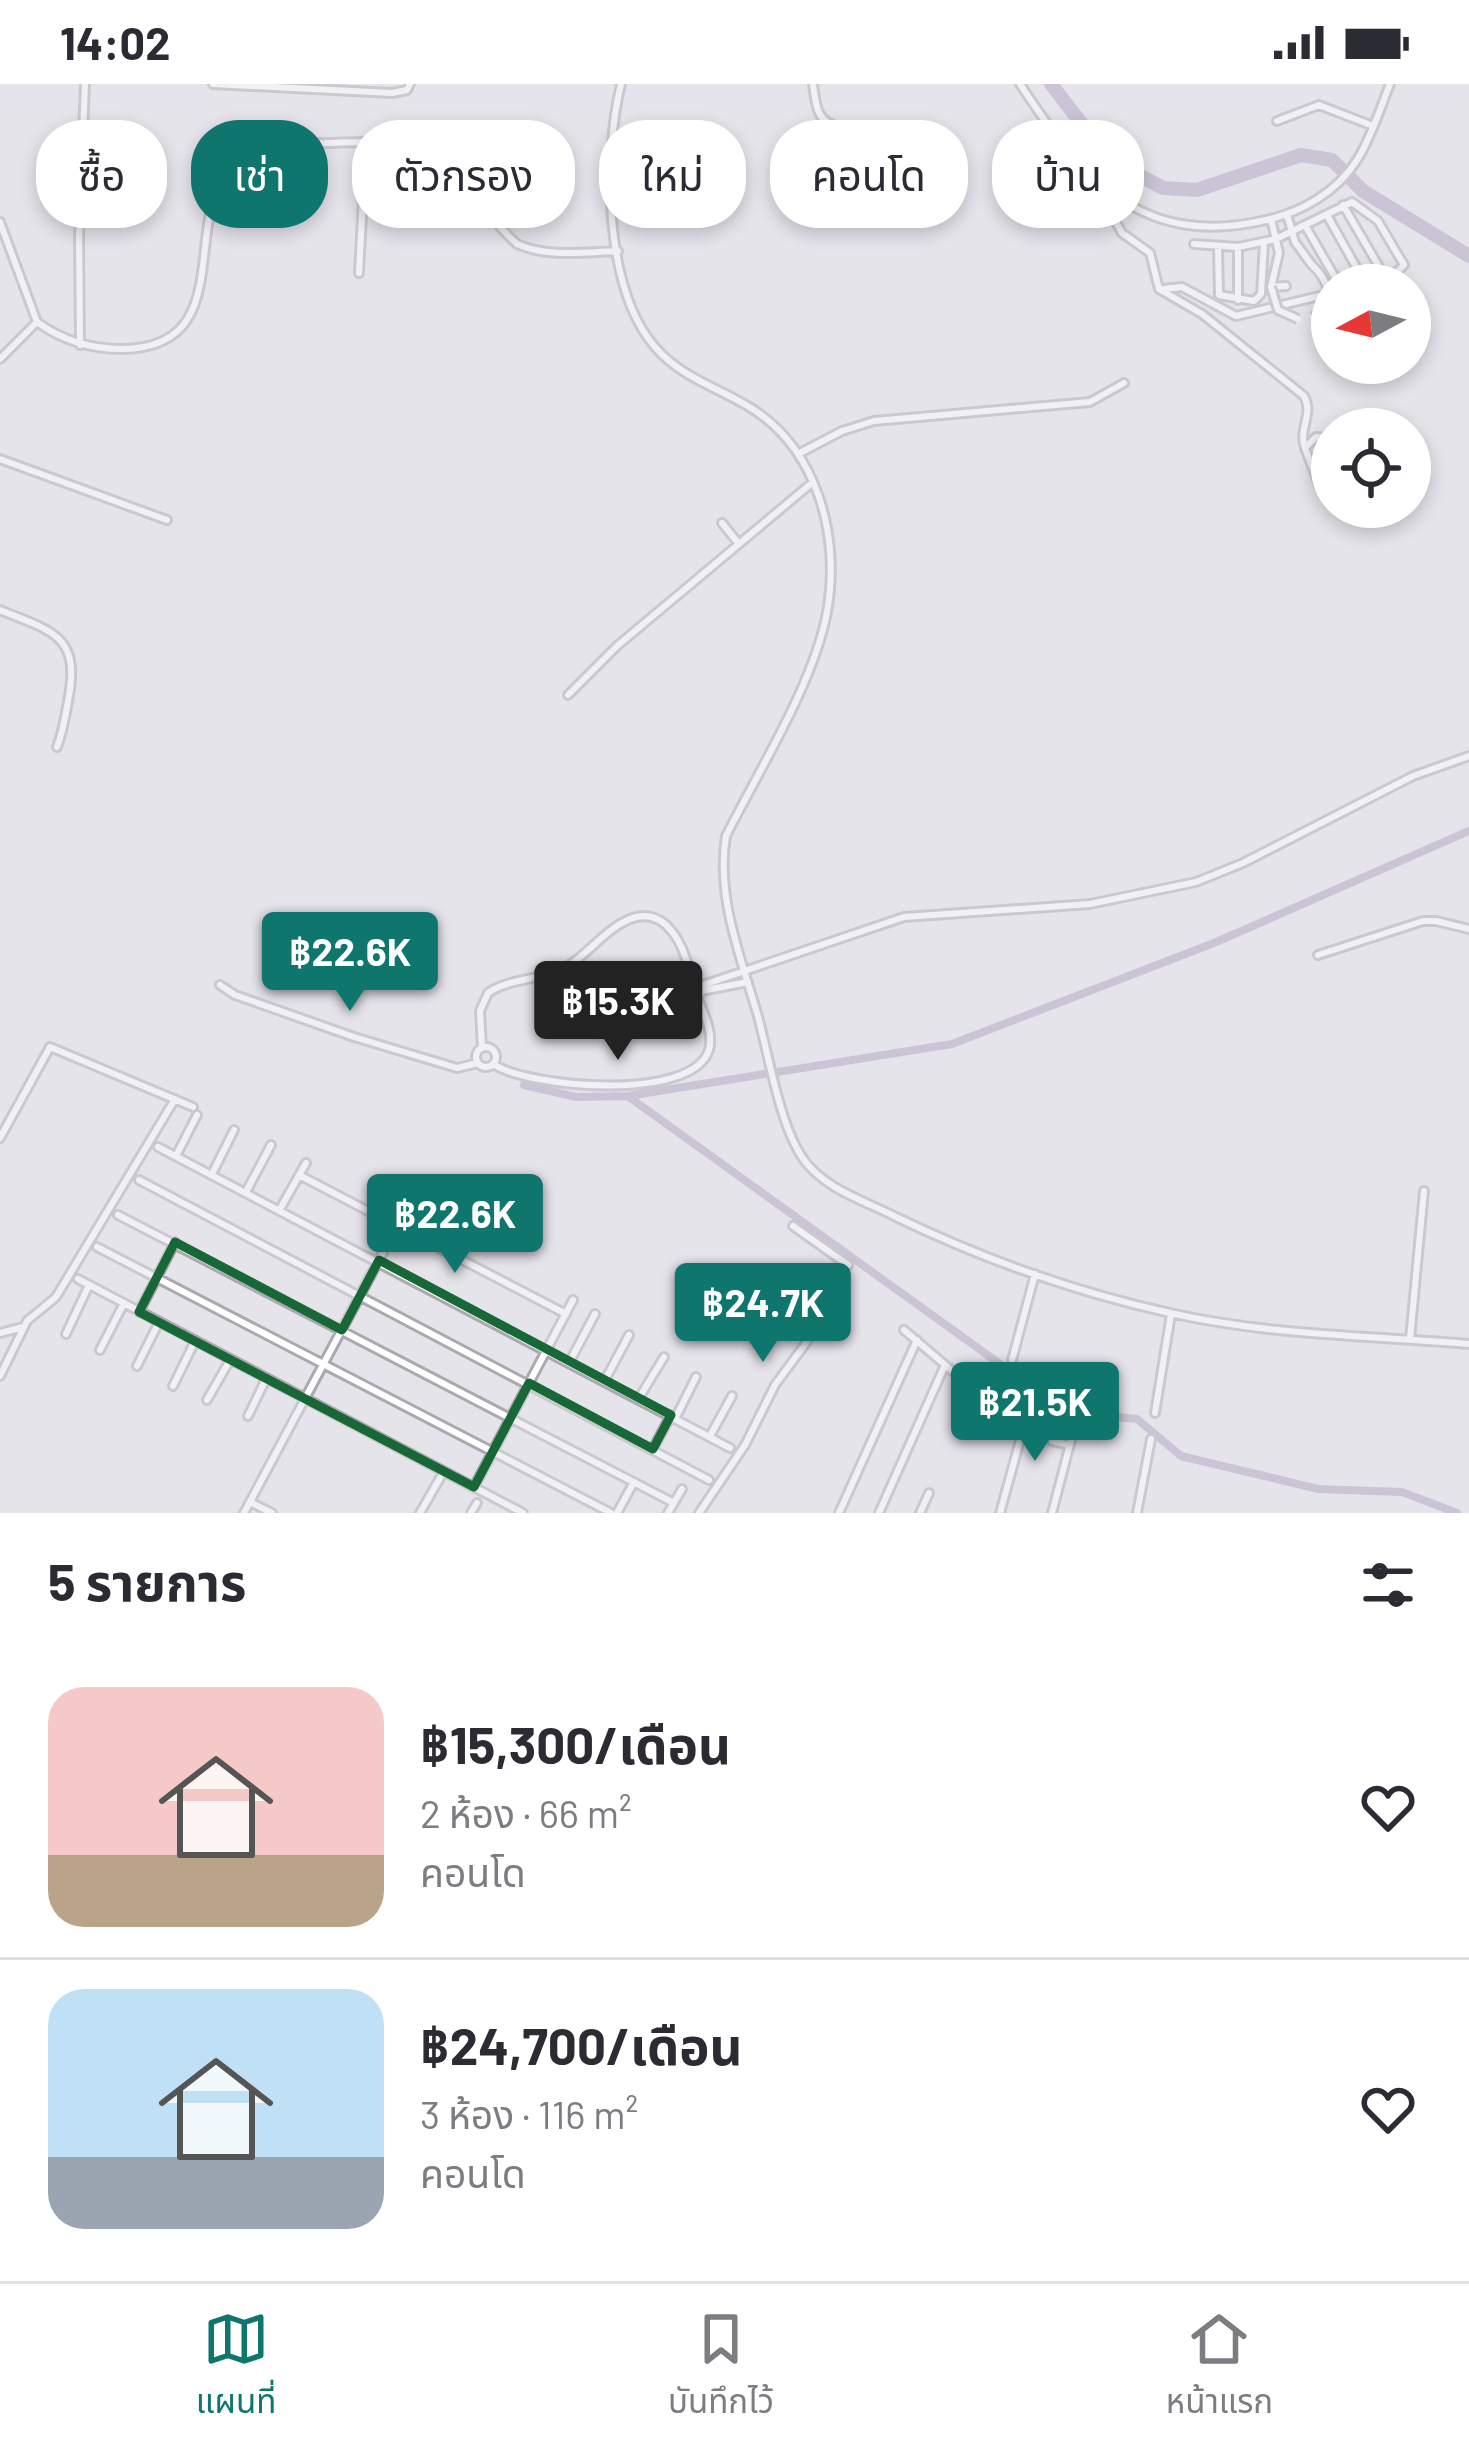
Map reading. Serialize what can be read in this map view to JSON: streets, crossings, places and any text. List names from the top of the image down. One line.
{"north":"left","page":{"status":"14:02","chip":["ซื้อ","เช่า","ตัวกรอง","ใหม่","คอนโด","บ้าน"],"price":["฿22.6K","฿15.3K","฿22.6K","฿24.7K","฿21.5K"],"heading":"5 รายการ","list":[{"name":"฿15,300/เดือน","note":"2 ห้อง · 66 m² · คอนโด"},{"name":"฿24,700/เดือน","note":"3 ห้อง · 116 m² · คอนโด"}],"tabs":["แผนที่","บันทึกไว้","หน้าแรก"]}}
